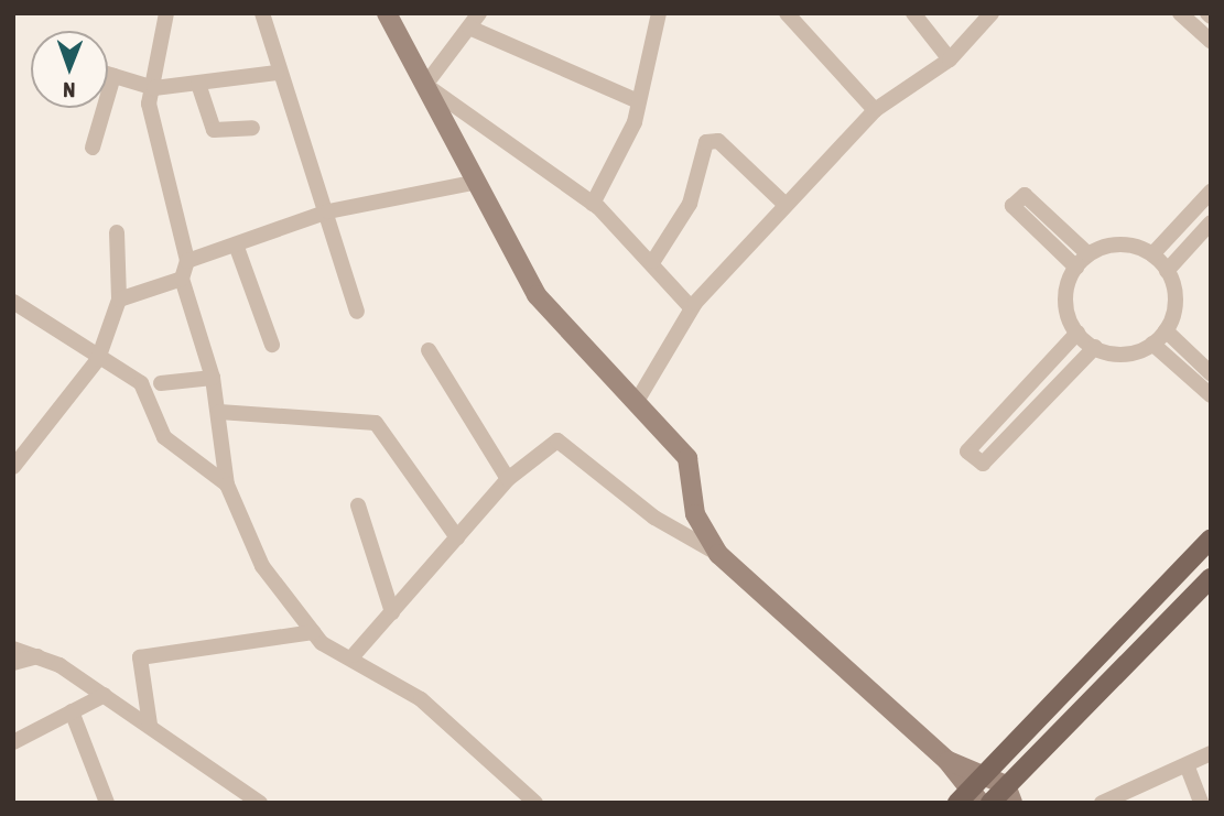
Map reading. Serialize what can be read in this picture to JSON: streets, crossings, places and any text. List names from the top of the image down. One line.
{"north":"bottom"}
